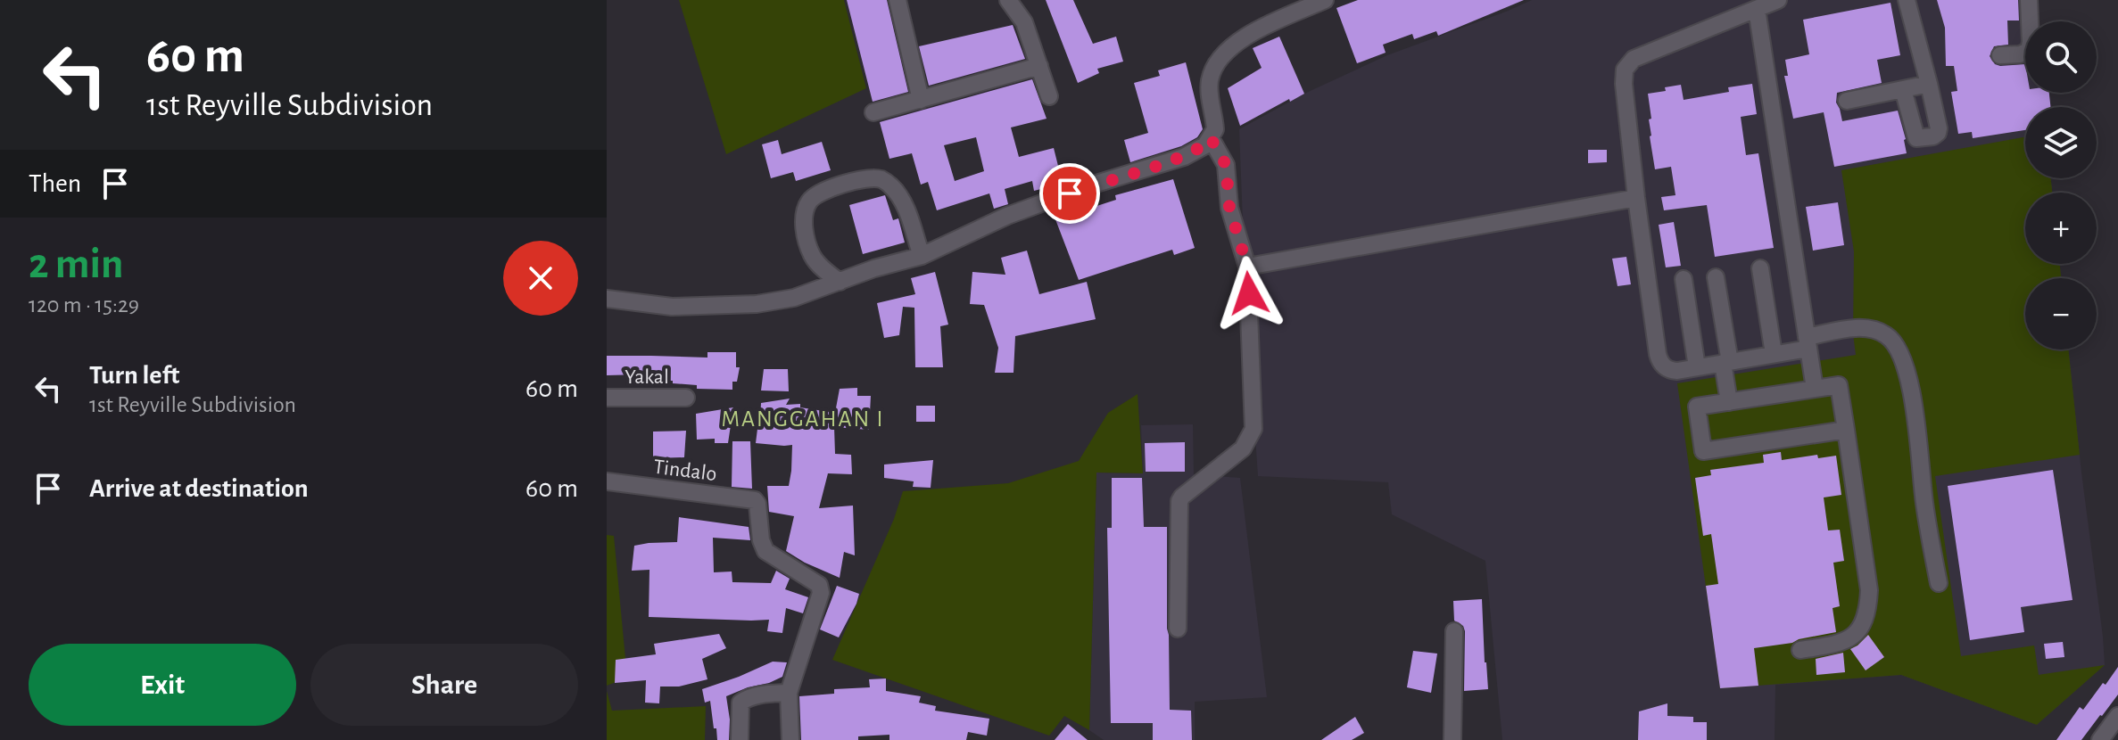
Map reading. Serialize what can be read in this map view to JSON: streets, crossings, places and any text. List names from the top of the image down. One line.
{"streets":{"street":["Yakal","Tindalo"]},"districts":["MANGGAHAN I"],"page":{"turn":["60 m","1st Reyville Subdivision"],"map_buttons":["+","−"],"then":"Then","heading":["2 min","120 m · 15:29"],"list":[{"name":"Turn left","note":"1st Reyville Subdivision","value":"60 m"},{"name":"Arrive at destination","value":"60 m"}],"buttons":["Exit","Share"]}}
